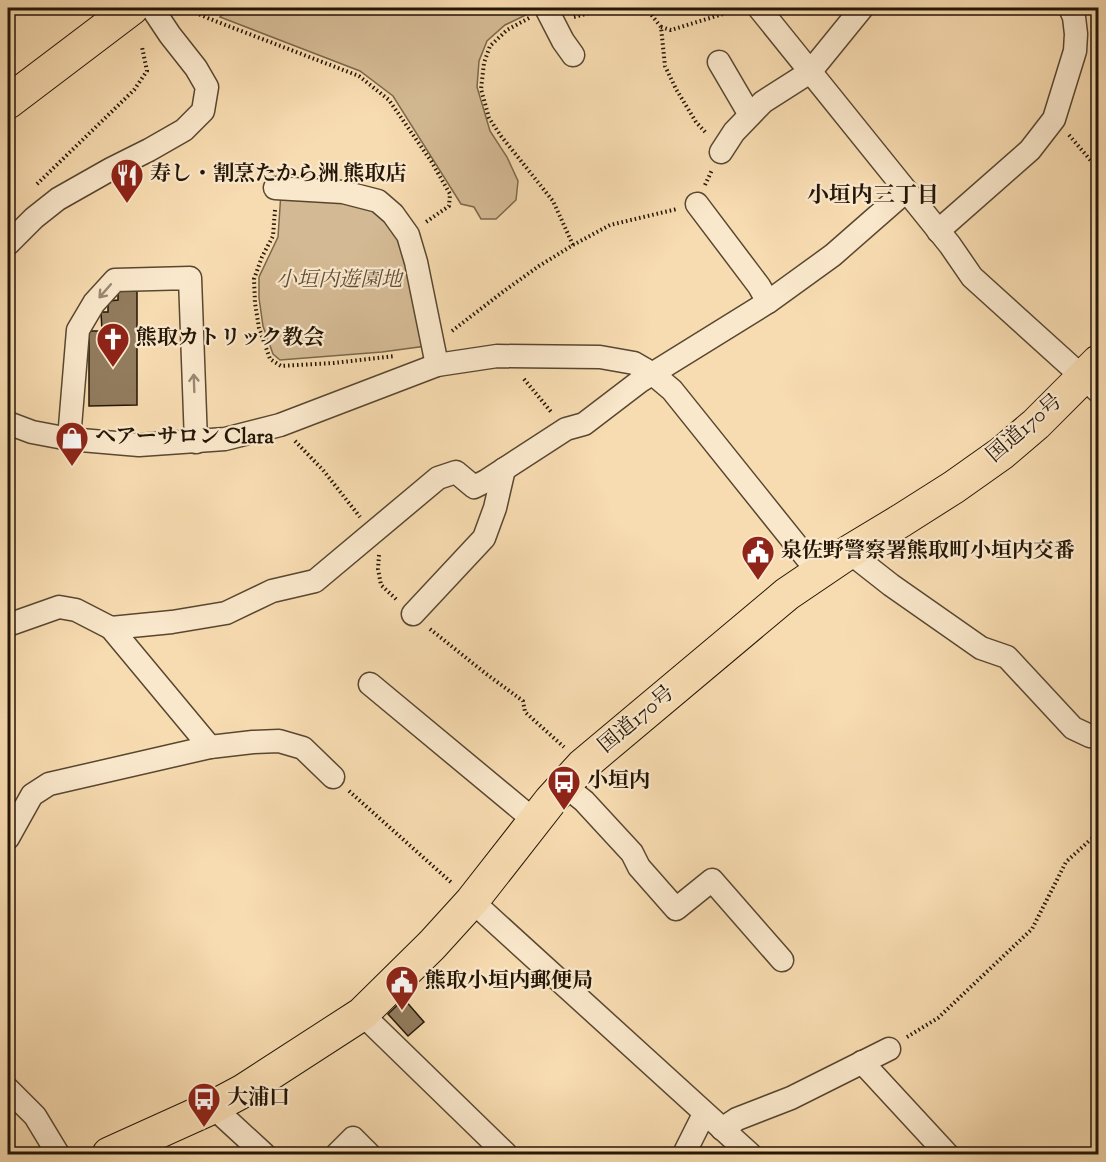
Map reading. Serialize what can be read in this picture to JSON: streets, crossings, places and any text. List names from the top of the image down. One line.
{"streets":{"highway":["国道170号"]},"districts":["小垣内三丁目"],"parks":["小垣内遊園地"],"places":{"restaurant":["寿し・割烹たから洲 熊取店"],"church":["熊取カトリック教会"],"shop":["ヘアーサロン Clara"],"public building":["泉佐野警察署熊取町小垣内交番","熊取小垣内郵便局"],"bus stop":["小垣内","大浦口"]}}
